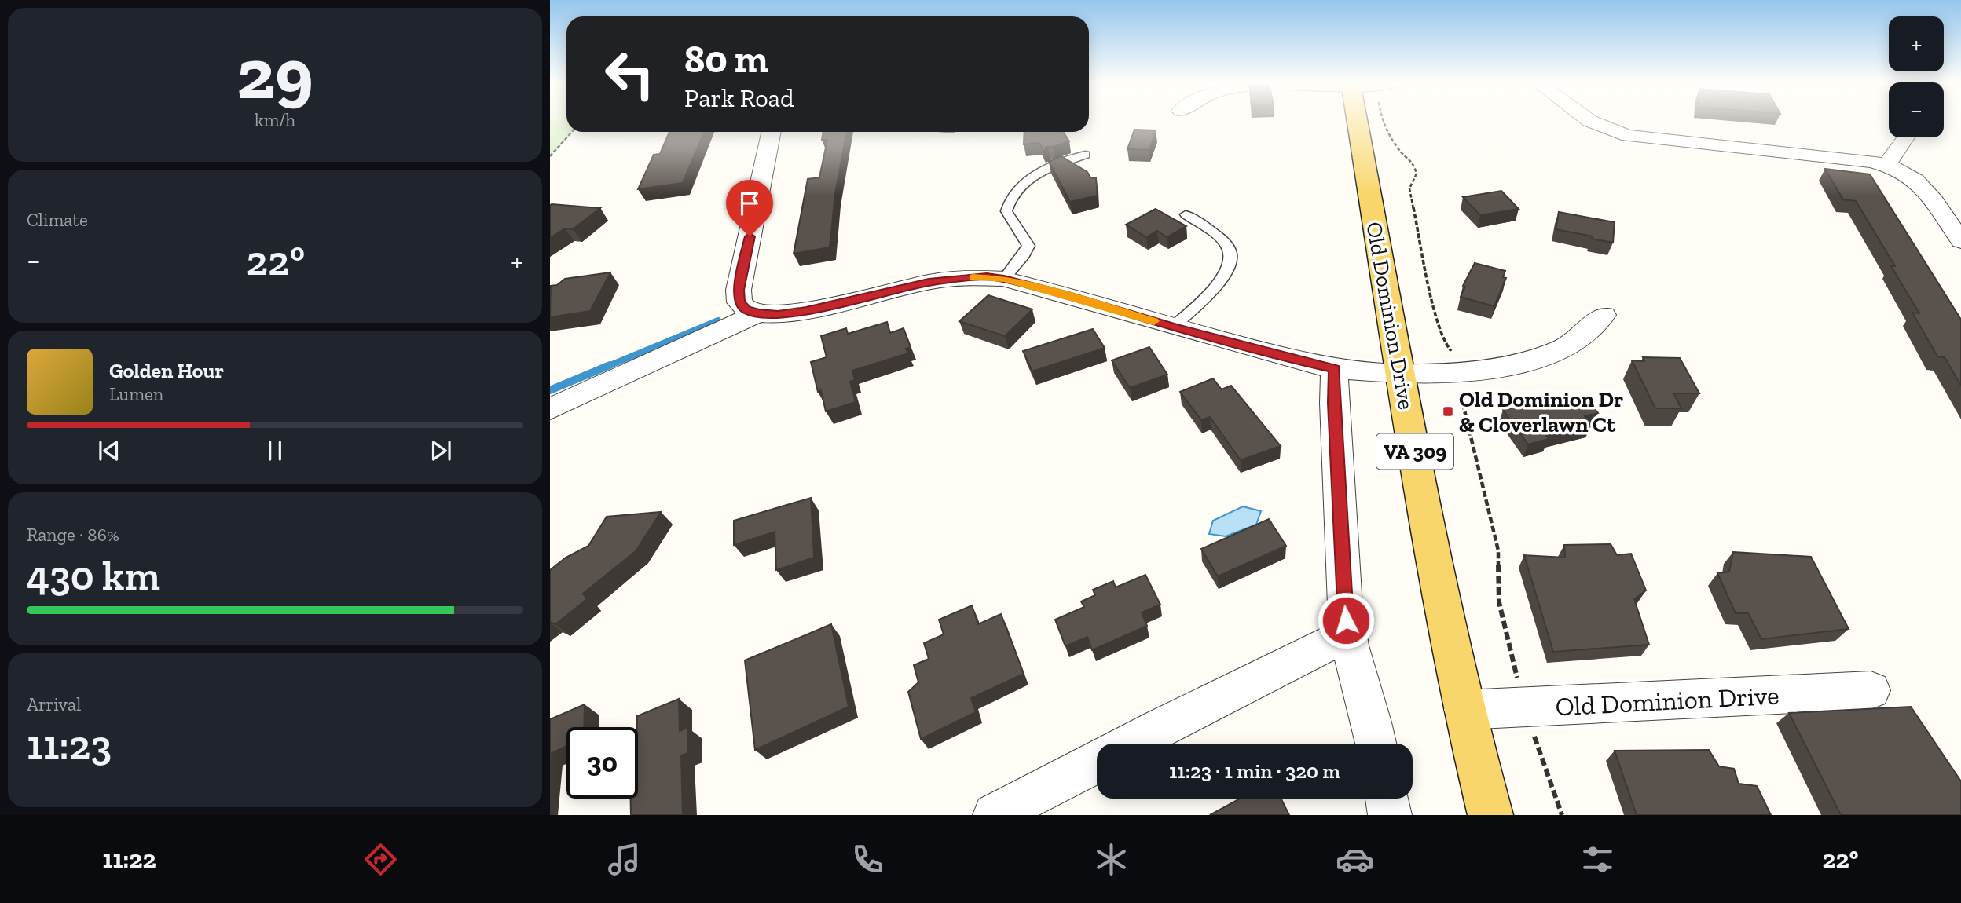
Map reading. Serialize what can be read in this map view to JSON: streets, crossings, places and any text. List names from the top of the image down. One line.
{"streets":{"main road":["Old Dominion Drive","VA 309"]},"places":{"transit":["Old Dominion Dr & Cloverlawn Ct"]},"page":{"tile":[["29","km/h"],"Climate",["Range · 86%","430 km"],["Arrival","11:23"]],"map_buttons":["+","−"],"turn":["80 m","Park Road"],"heat":["−","22°","+"],"song":["Golden Hour","Lumen"],"limit":"30","trip":"11:23 · 1 min · 320 m","tabs":["11:22","22°"]}}
